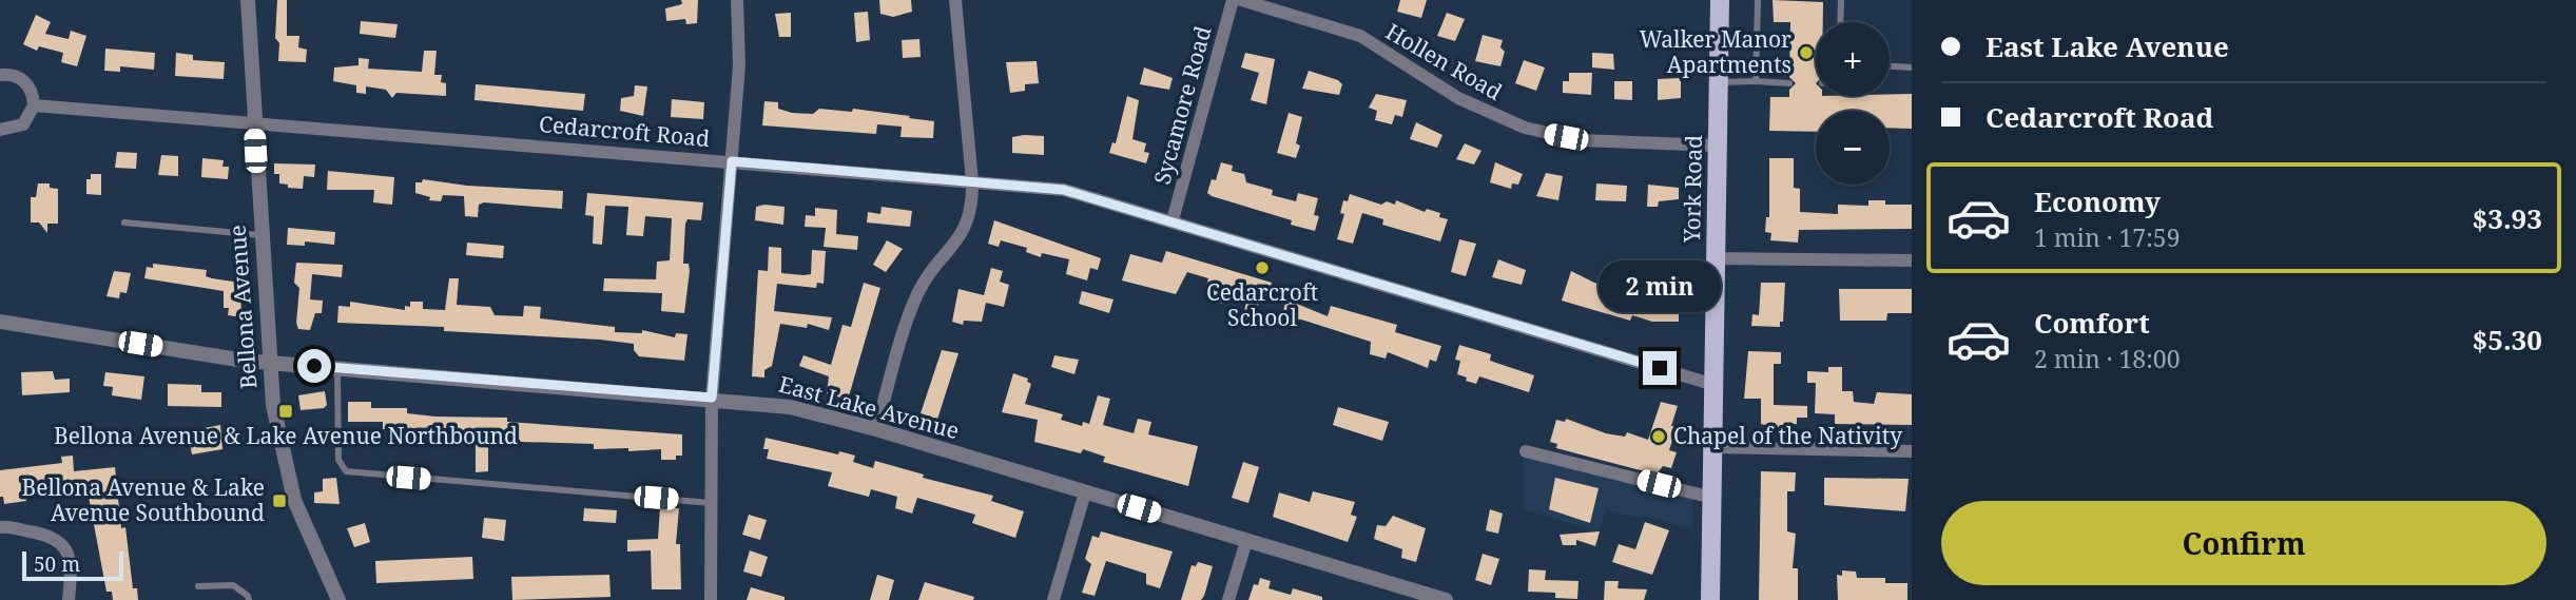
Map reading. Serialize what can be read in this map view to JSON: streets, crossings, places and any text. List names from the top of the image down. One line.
{"streets":{"main road":["York Road"],"street":["Hollen Road","Sycamore Road","Cedarcroft Road","Bellona Avenue","East Lake Avenue"]},"crossings":[["Hollen Road","York Road"],["Sycamore Road","Cedarcroft Road"],["Cedarcroft Road","York Road"],["Cedarcroft Road","Bellona Avenue"],["Bellona Avenue","East Lake Avenue"]],"places":{"other":["Walker Manor Apartments","Cedarcroft School","Chapel of the Nativity"],"transit":["Bellona Avenue & Lake Avenue Northbound","Bellona Avenue & Lake Avenue Southbound"]},"scale_bar":"50 m","page":{"banner":["East Lake Avenue","Cedarcroft Road"],"map_buttons":["+","−"],"list":[{"name":"Economy","note":"1 min · 17:59","value":"$3.93"},{"name":"Comfort","note":"2 min · 18:00","value":"$5.30"}],"bubble":"2 min","buttons":"Confirm","scale":"50 m"}}
